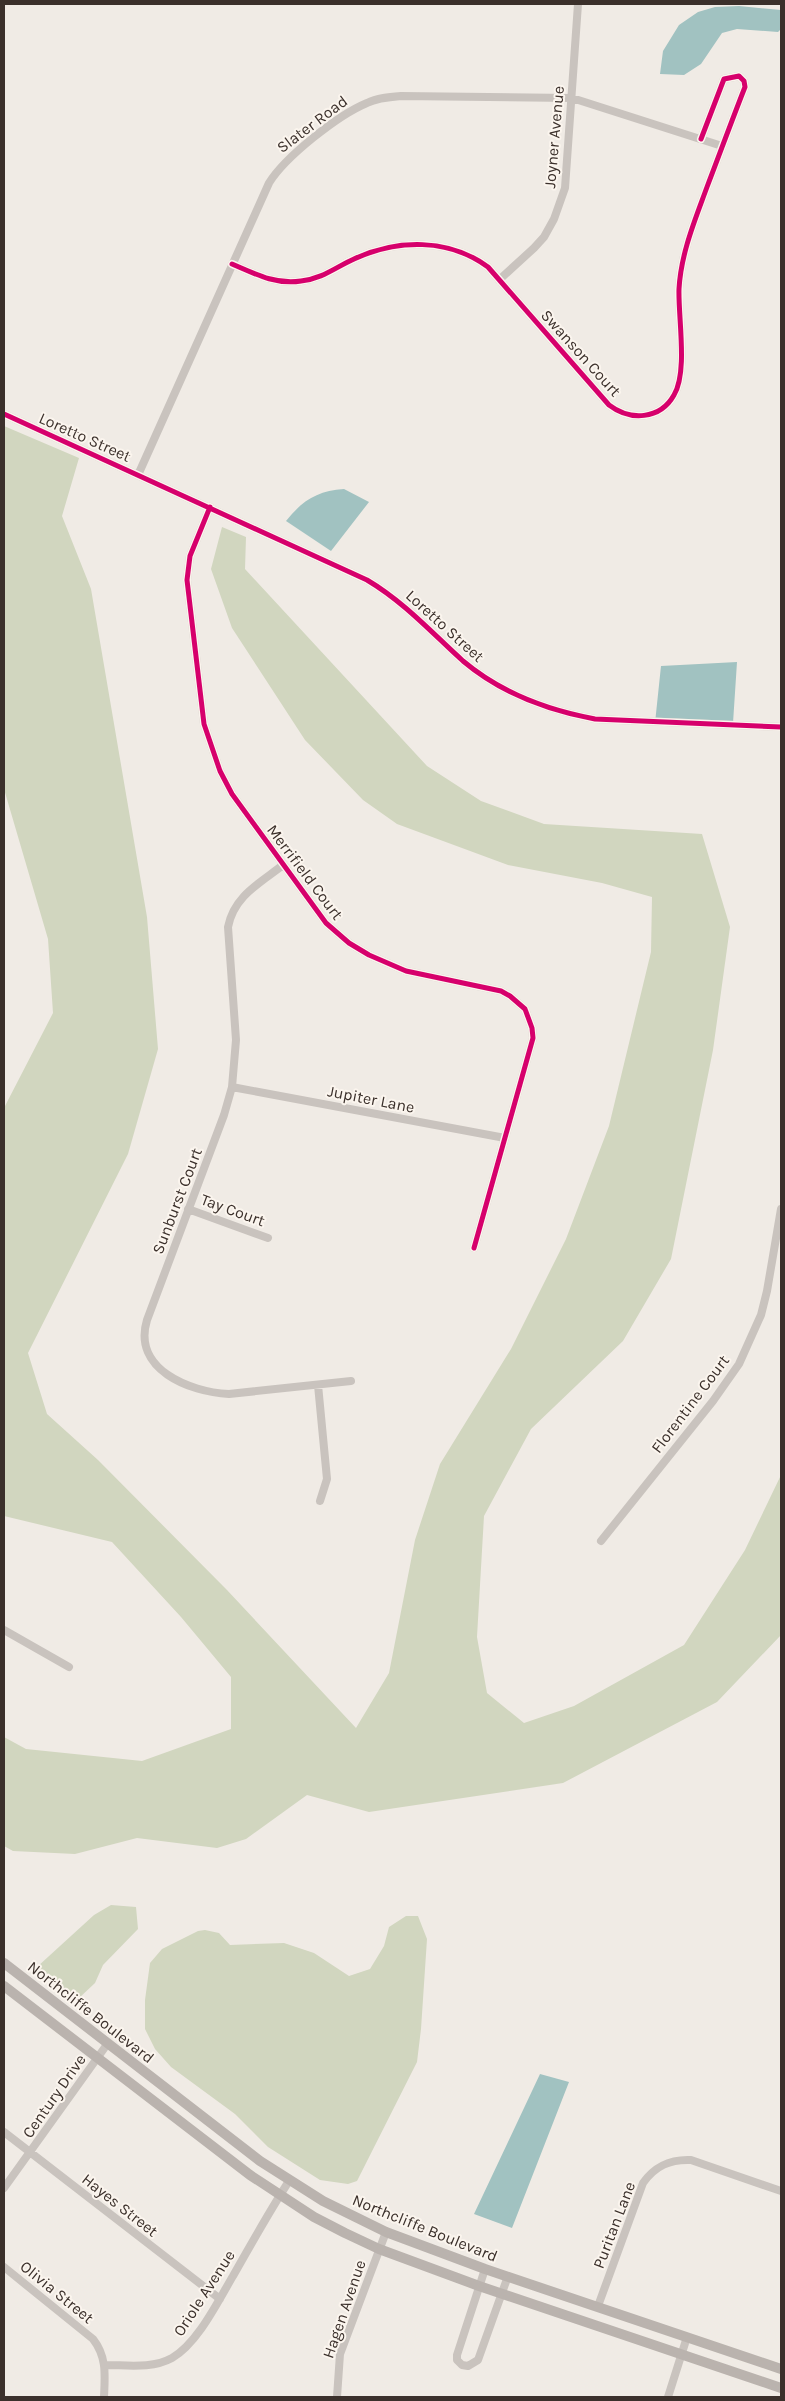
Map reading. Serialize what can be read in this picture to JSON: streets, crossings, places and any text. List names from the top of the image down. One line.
{"streets":{"main road":["Northcliffe Boulevard"],"street":["Slater Road","Joyner Avenue","Swanson Court","Loretto Street","Merrifield Court","Jupiter Lane","Sunburst Court","Tay Court","Florentine Court","Century Drive","Hayes Street","Puritan Lane","Olivia Street","Oriole Avenue","Hagen Avenue"]},"crossings":[["Slater Road","Joyner Avenue"],["Slater Road","Swanson Court"],["Slater Road","Loretto Street"],["Joyner Avenue","Swanson Court"],["Loretto Street","Merrifield Court"],["Merrifield Court","Jupiter Lane"],["Merrifield Court","Sunburst Court"],["Jupiter Lane","Sunburst Court"],["Sunburst Court","Tay Court"],["Northcliffe Boulevard","Century Drive"],["Northcliffe Boulevard","Puritan Lane"],["Northcliffe Boulevard","Oriole Avenue"],["Northcliffe Boulevard","Hagen Avenue"],["Century Drive","Hayes Street"],["Hayes Street","Oriole Avenue"],["Olivia Street","Oriole Avenue"]]}
